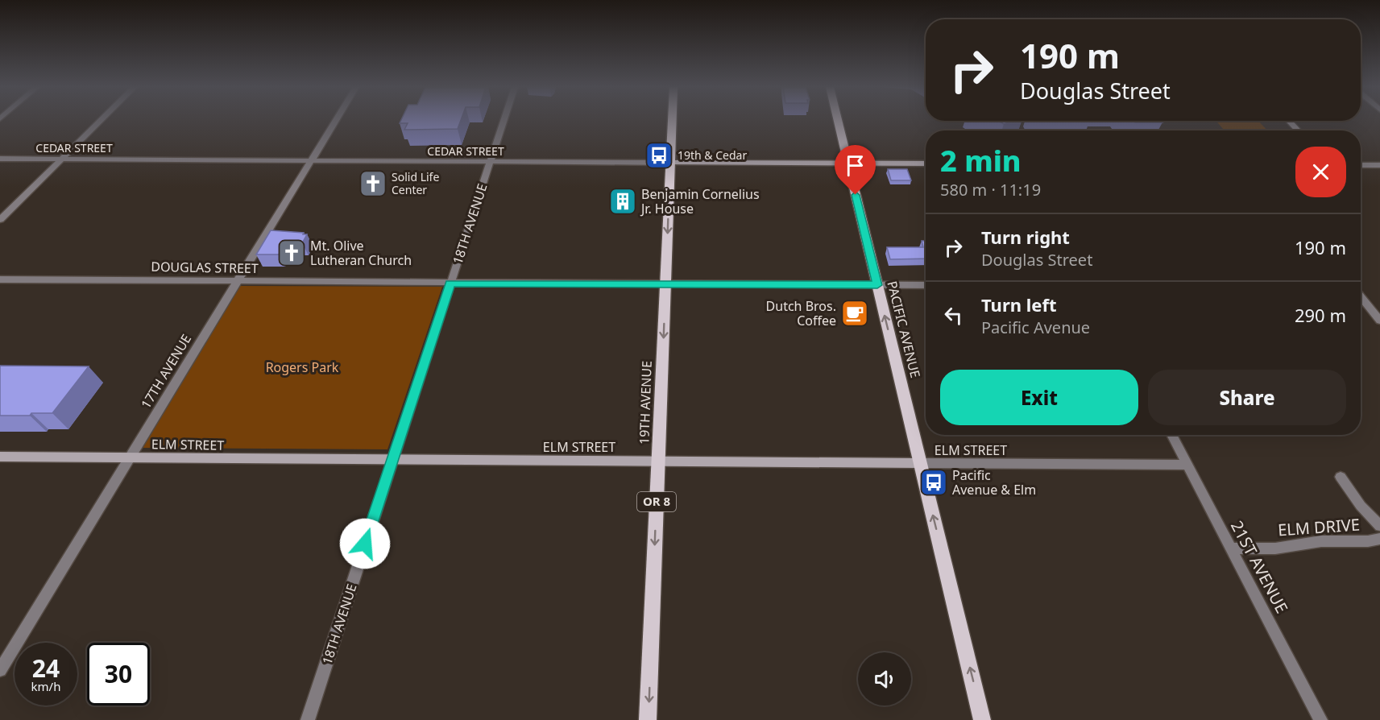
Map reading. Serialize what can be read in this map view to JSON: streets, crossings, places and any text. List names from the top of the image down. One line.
{"streets":{"main road":["PACIFIC AVENUE","19TH AVENUE","OR 8"],"street":["CEDAR STREET","18TH AVENUE","DOUGLAS STREET","17TH AVENUE","ELM STREET","ELM DRIVE","21ST AVENUE"]},"crossings":[["CEDAR STREET","18TH AVENUE"],["CEDAR STREET","PACIFIC AVENUE"],["CEDAR STREET","17TH AVENUE"],["CEDAR STREET","19TH AVENUE"],["18TH AVENUE","DOUGLAS STREET"],["18TH AVENUE","ELM STREET"],["DOUGLAS STREET","PACIFIC AVENUE"],["DOUGLAS STREET","17TH AVENUE"],["DOUGLAS STREET","19TH AVENUE"],["PACIFIC AVENUE","ELM STREET"],["17TH AVENUE","ELM STREET"],["19TH AVENUE","ELM STREET"],["ELM STREET","21ST AVENUE"],["ELM DRIVE","21ST AVENUE"]],"one_way":["PACIFIC AVENUE","19TH AVENUE"],"parks":["Rogers Park"],"places":{"bus stop":["19th & Cedar","Pacific Avenue & Elm"],"church":["Solid Life Center","Mt. Olive Lutheran Church"],"building":["Benjamin Cornelius Jr. House"],"cafe":["Dutch Bros. Coffee"]},"page":{"turn":["190 m","Douglas Street"],"heading":["2 min","580 m · 11:19"],"list":[{"name":"Turn right","note":"Douglas Street","value":"190 m"},{"name":"Turn left","note":"Pacific Avenue","value":"290 m"}],"buttons":["Exit","Share"],"speed":"24 km/h","limit":"30"}}
